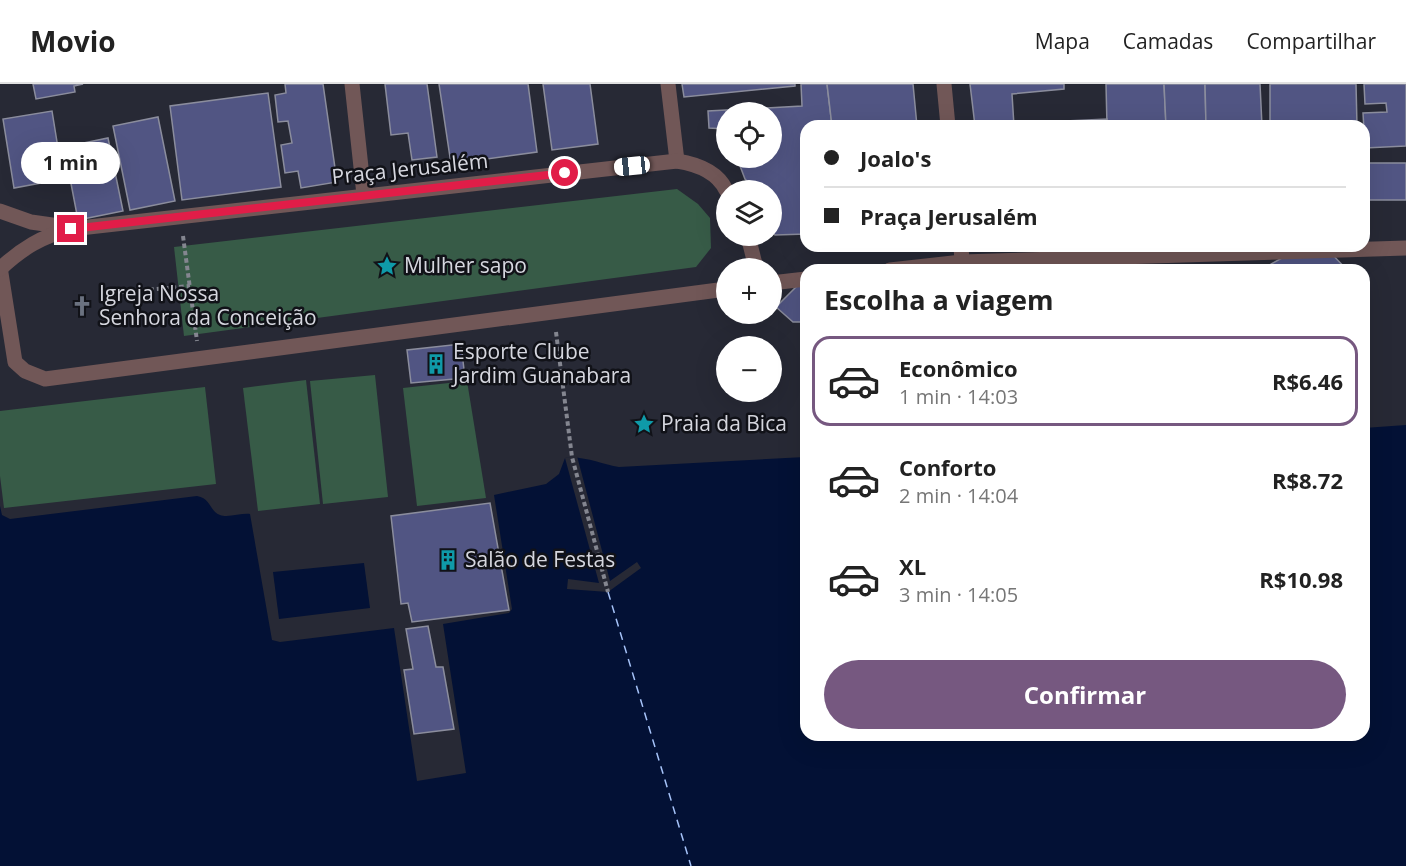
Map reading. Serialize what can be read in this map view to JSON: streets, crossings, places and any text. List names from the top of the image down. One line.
{"streets":{"street":["Praça Jerusalém"]},"places":{"place":["Mulher sapo","Praia da Bica"],"church":["Igreja Nossa Senhora da Conceição"],"building":["Esporte Clube Jardim Guanabara","Salão de Festas"]},"page":{"header":"Movio","nav":["Mapa","Camadas","Compartilhar"],"map_buttons":["+","−"],"banner":["Joalo's","Praça Jerusalém"],"bubble":"1 min","heading":"Escolha a viagem","list":[{"name":"Econômico","note":"1 min · 14:03","value":"R$6.46"},{"name":"Conforto","note":"2 min · 14:04","value":"R$8.72"},{"name":"XL","note":"3 min · 14:05","value":"R$10.98"}],"buttons":"Confirmar"}}
